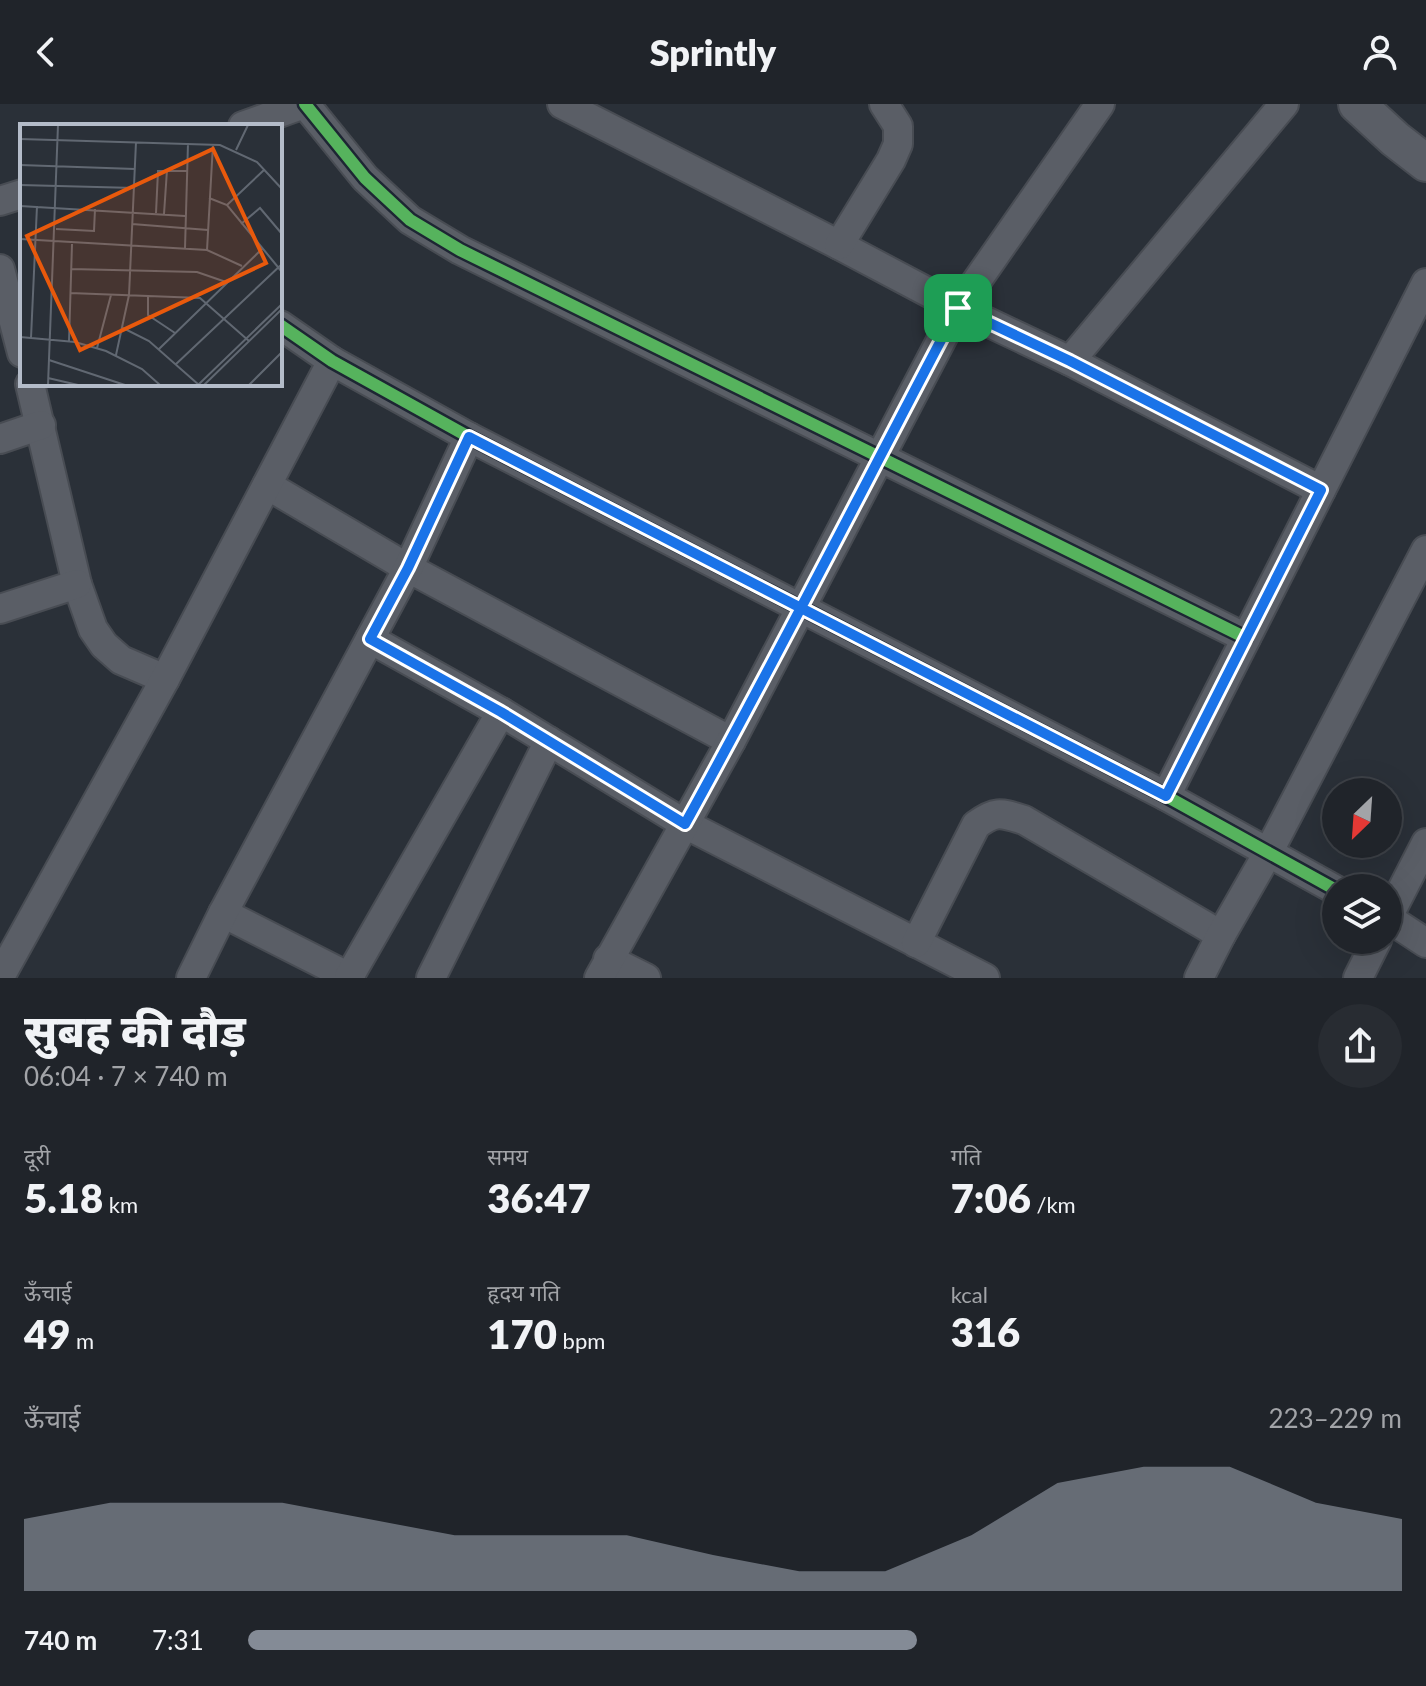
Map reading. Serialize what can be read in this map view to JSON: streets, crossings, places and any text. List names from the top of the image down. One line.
{"north":"bottom left","page":{"header":"Sprintly","heading":["सुबह की दौड़","06:04 · 7 × 740 m"],"stats":[["दूरी","5.18 km"],["समय","36:47"],["गति","7:06 /km"],["ऊँचाई","49 m"],["हृदय गति","170 bpm"],["kcal","316"]],"chart":["ऊँचाई","223–229 m"],"list":[{"name":"740 m","note":"7:31"}]}}
